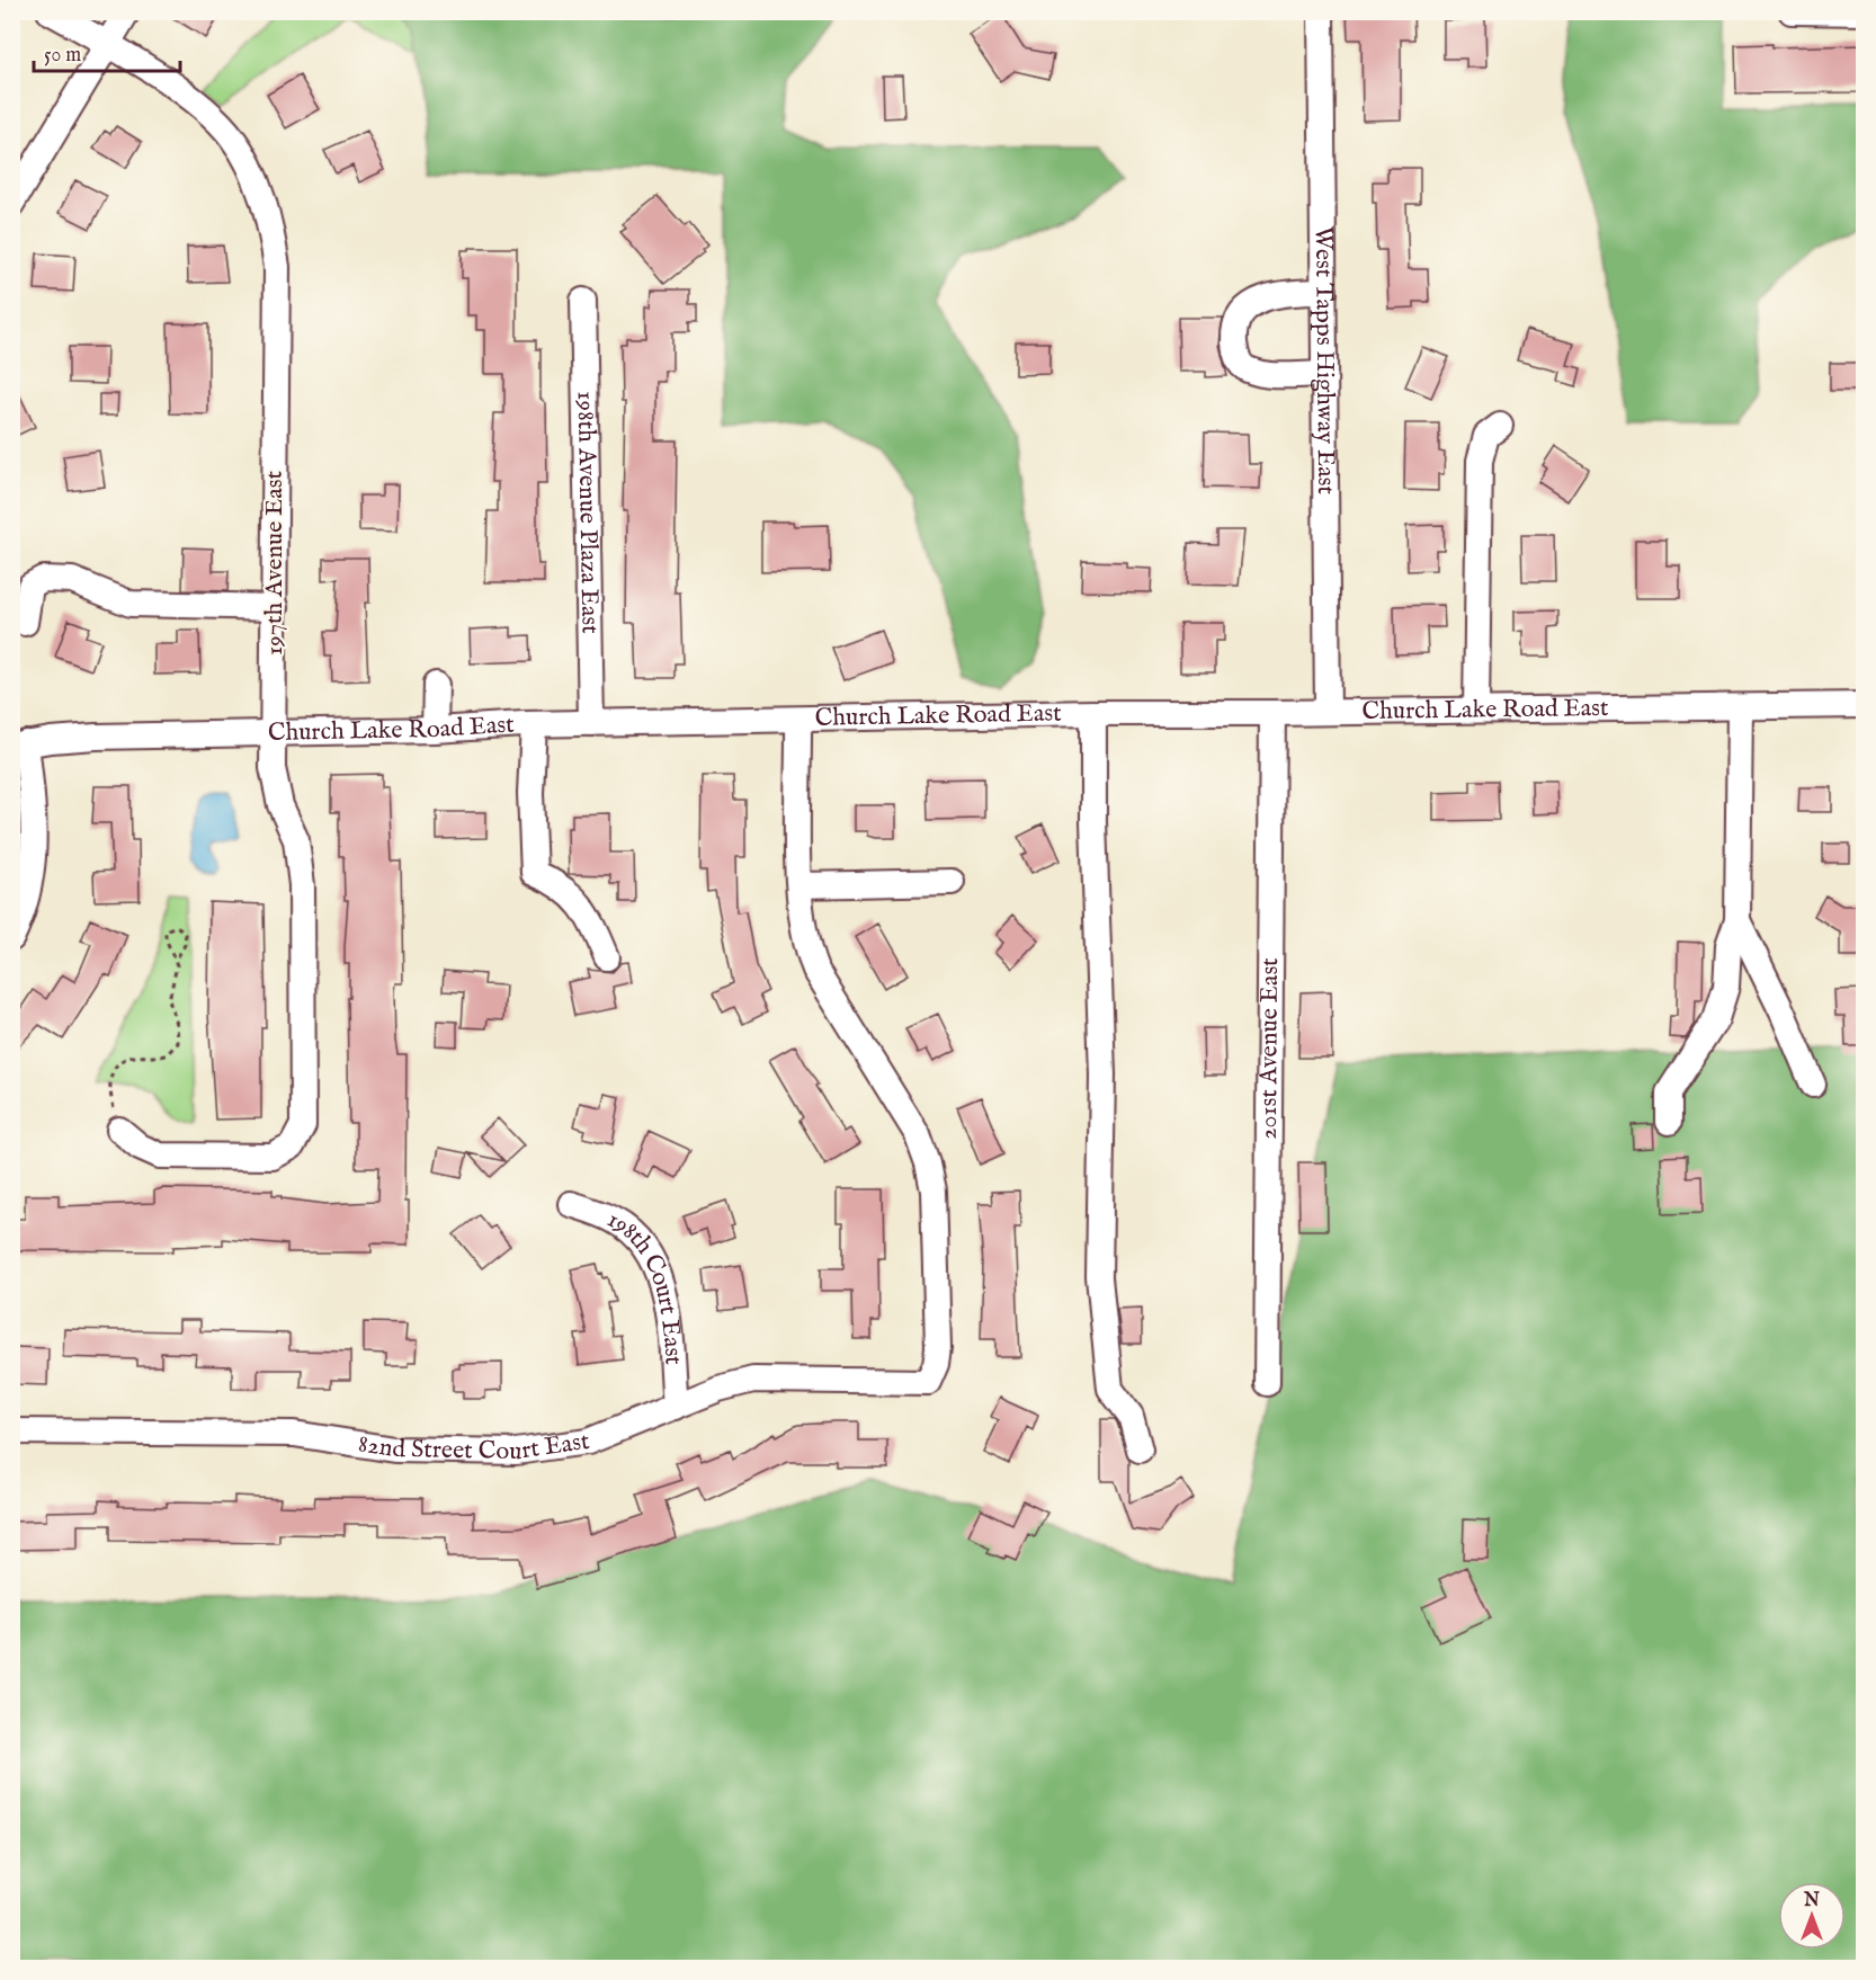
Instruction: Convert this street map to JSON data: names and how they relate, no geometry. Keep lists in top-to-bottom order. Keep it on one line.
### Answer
{"streets":{"street":["West Tapps Highway East","198th Avenue Plaza East","197th Avenue East","Church Lake Road East","201st Avenue East","198th Court East","82nd Street Court East"]},"crossings":[["West Tapps Highway East","Church Lake Road East"],["198th Avenue Plaza East","Church Lake Road East"],["197th Avenue East","Church Lake Road East"],["Church Lake Road East","201st Avenue East"],["198th Court East","82nd Street Court East"]],"scale_bar":"50 m","north":"top"}
